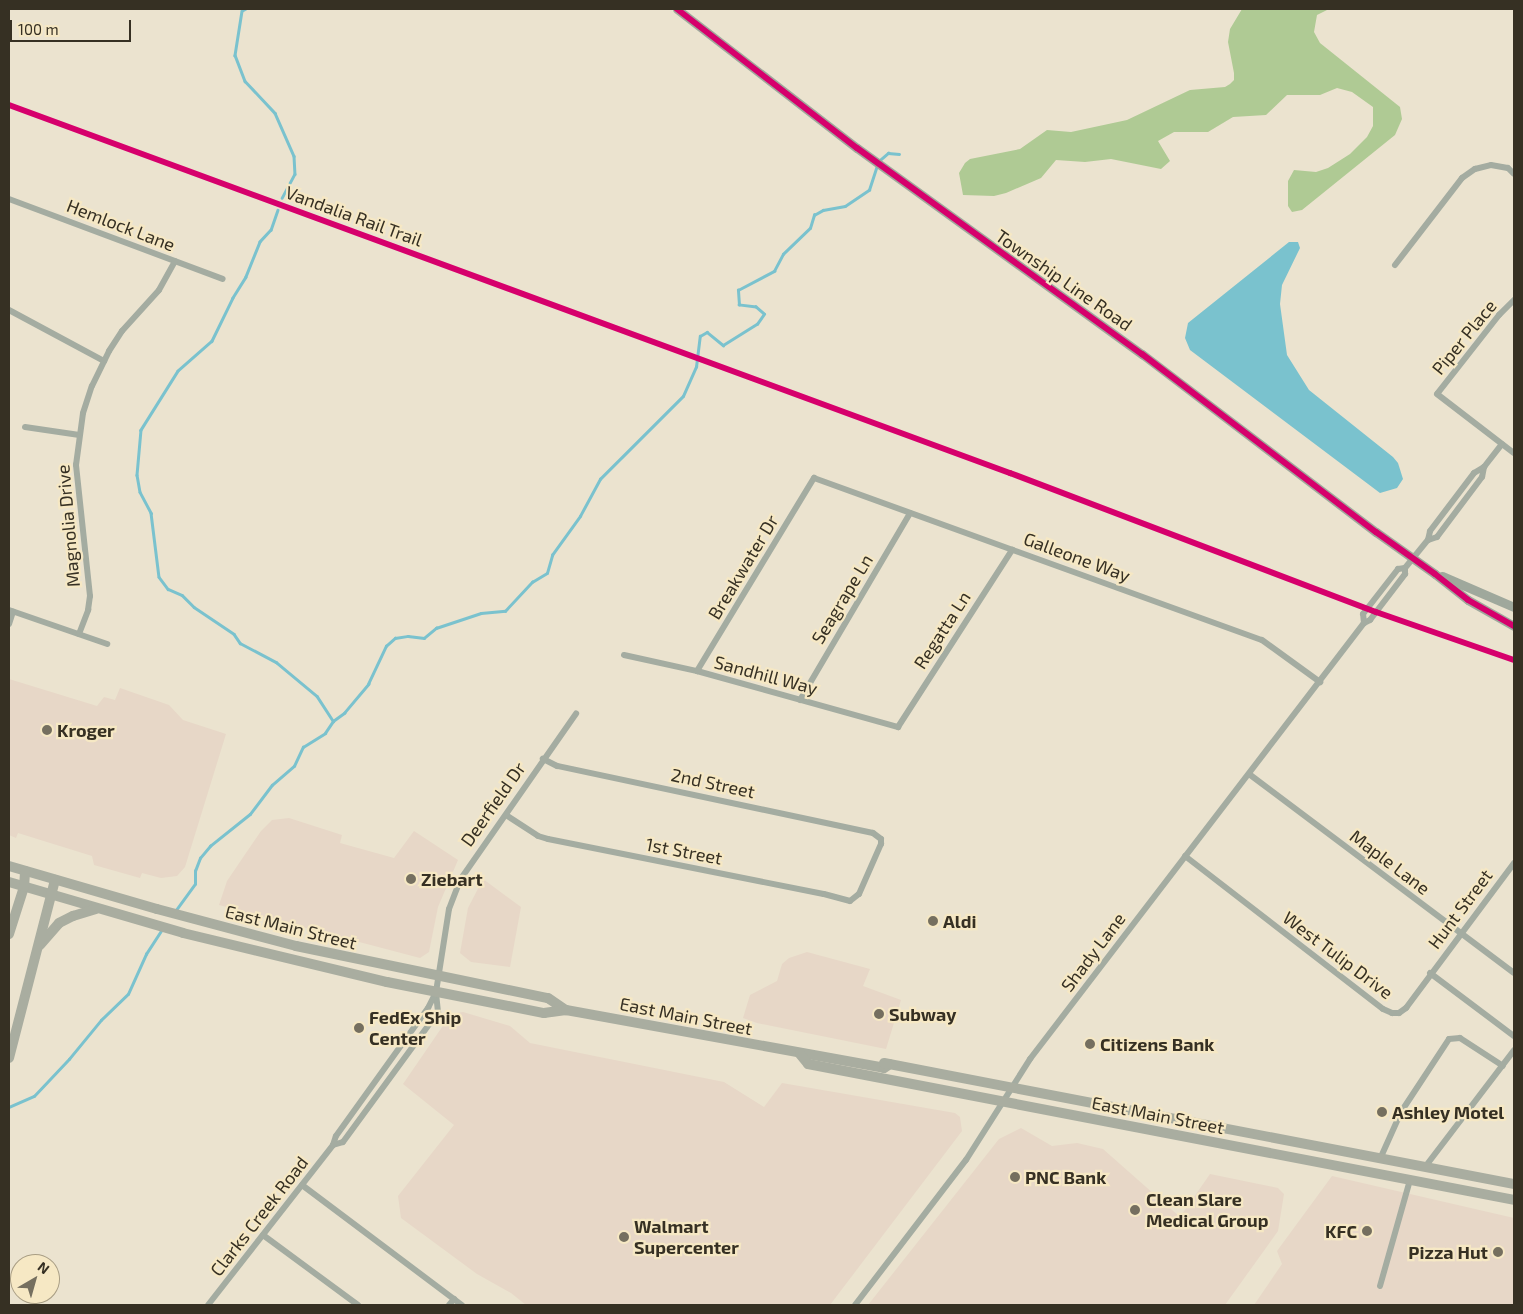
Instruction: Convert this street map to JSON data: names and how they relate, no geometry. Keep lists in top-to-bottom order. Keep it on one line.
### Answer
{"streets":{"main road":["East Main Street"],"street":["Hemlock Lane","Township Line Road","Piper Place","Magnolia Drive","Galleone Way","Breakwater Dr","Seagrape Ln","Regatta Ln","Sandhill Way","2nd Street","Deerfield Dr","1st Street","Maple Lane","Hunt Street","Shady Lane","West Tulip Drive","Clarks Creek Road"],"cycle path":["Vandalia Rail Trail"]},"crossings":[["Hemlock Lane","Magnolia Drive"],["Township Line Road","Shady Lane"],["Galleone Way","Breakwater Dr"],["Galleone Way","Seagrape Ln"],["Galleone Way","Regatta Ln"],["Galleone Way","Shady Lane"],["Breakwater Dr","Sandhill Way"],["Seagrape Ln","Sandhill Way"],["Regatta Ln","Sandhill Way"],["2nd Street","Deerfield Dr"],["2nd Street","1st Street"],["Deerfield Dr","1st Street"],["Deerfield Dr","East Main Street"],["Deerfield Dr","Clarks Creek Road"],["Maple Lane","Hunt Street"],["Maple Lane","Shady Lane"],["Hunt Street","West Tulip Drive"],["East Main Street","Shady Lane"],["East Main Street","Clarks Creek Road"],["Shady Lane","West Tulip Drive"]],"places":["Kroger","Ziebart","Aldi","Subway","FedEx Ship Center","Citizens Bank","Ashley Motel","PNC Bank","Clean Slare Medical Group","KFC","Walmart Supercenter","Pizza Hut"],"scale_bar":"100 m","north":"top right"}
